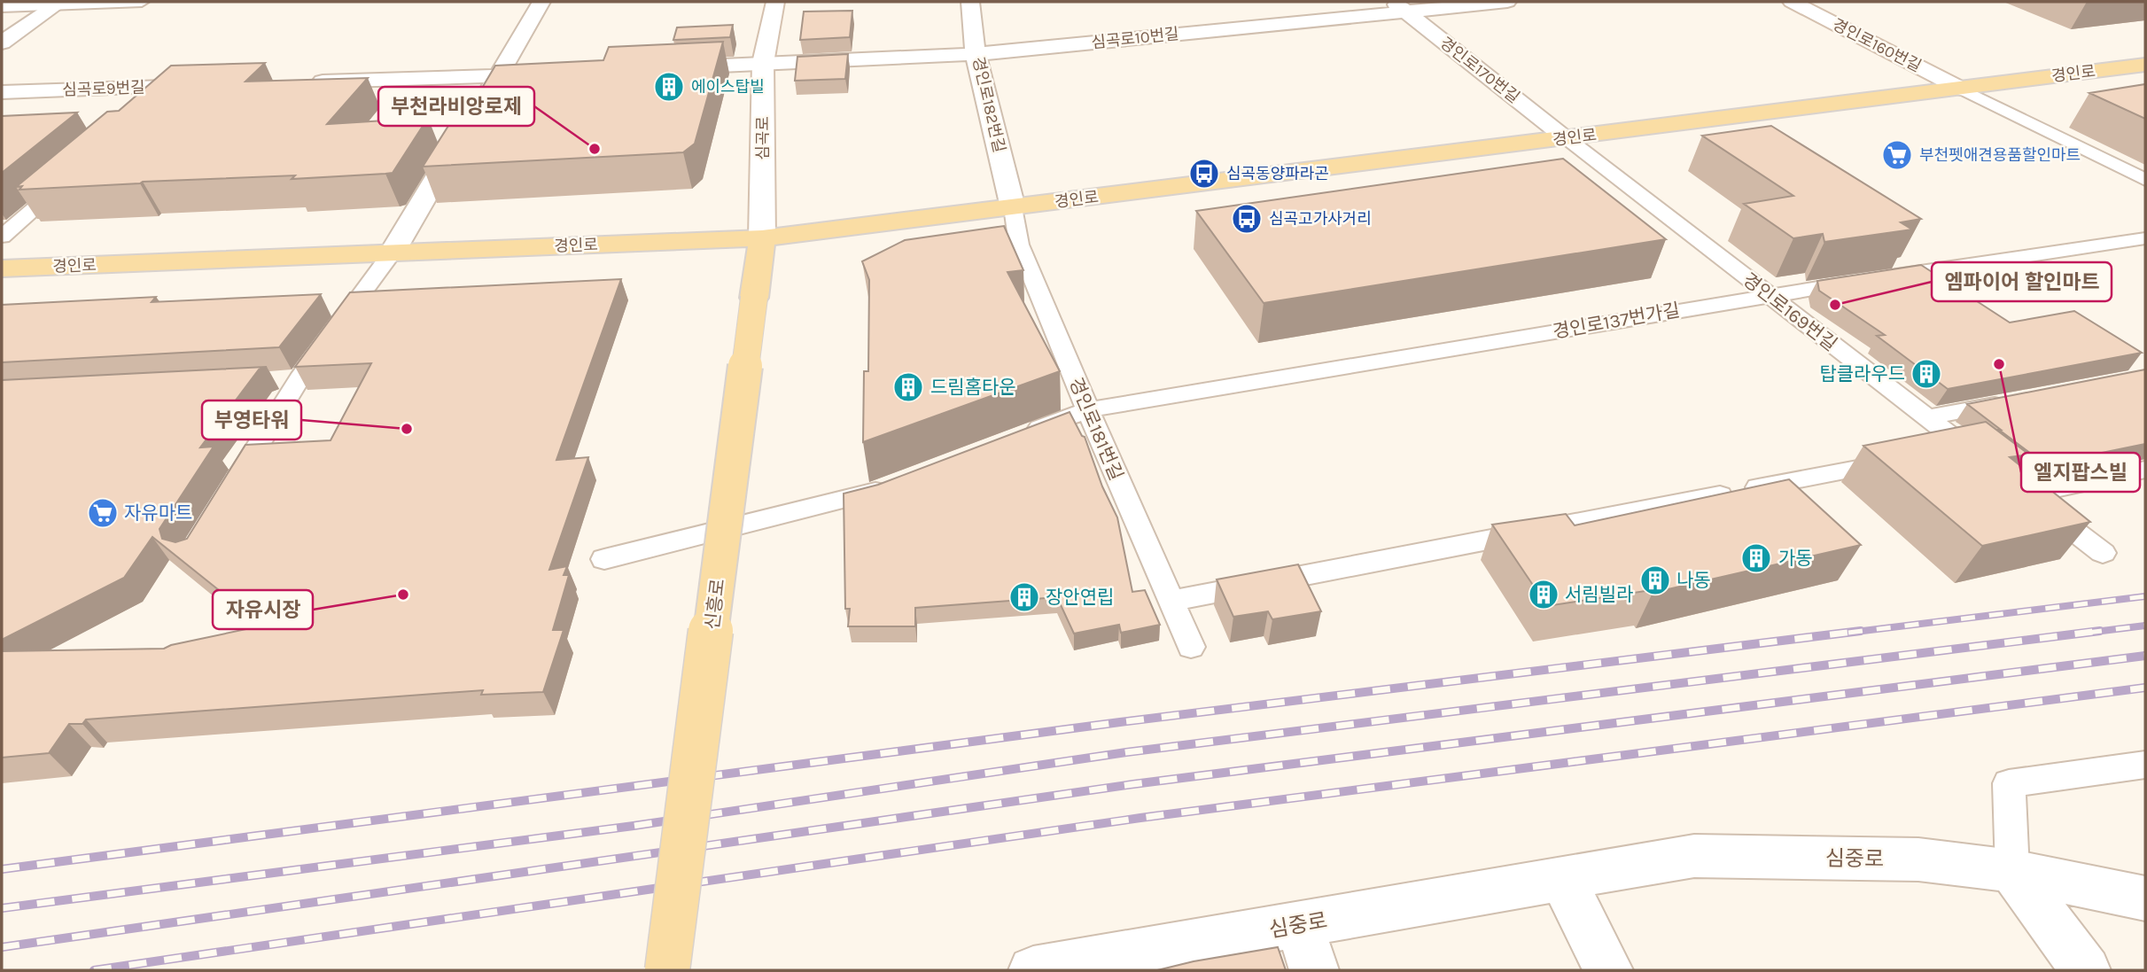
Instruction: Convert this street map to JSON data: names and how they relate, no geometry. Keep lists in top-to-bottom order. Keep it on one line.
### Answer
{"streets":{"main road":["경인로","신흥로"],"street":["심곡로10번길","경인로160번길","경인로170번길","심곡로9번길","경인로182번길","심곡로","심중로"],"lane":["경인로169번길","경인로137번가길","경인로181번길"]},"crossings":[["심곡로10번길","경인로170번길"],["심곡로10번길","경인로182번길"],["심곡로10번길","심곡로"],["경인로160번길","경인로"],["경인로170번길","경인로"],["경인로170번길","경인로169번길"],["경인로","경인로182번길"],["경인로","심곡로"],["경인로","경인로169번길"],["경인로","경인로181번길"],["경인로","신흥로"],["경인로182번길","경인로181번길"],["심곡로","신흥로"],["경인로169번길","경인로137번가길"],["경인로169번길","경인로181번길"],["경인로137번가길","경인로181번길"]],"places":{"building":["에이스탑빌","탑클라우드","드림홈타운","가동","나동","서림빌라","장안연립"],"other":["부천라비앙로제","엠파이어 할인마트","엘지팝스빌","부영타워","자유시장"],"supermarket":["부천펫애견용품할인마트","자유마트"],"bus stop":["심곡동양파라곤","심곡고가사거리"]}}
